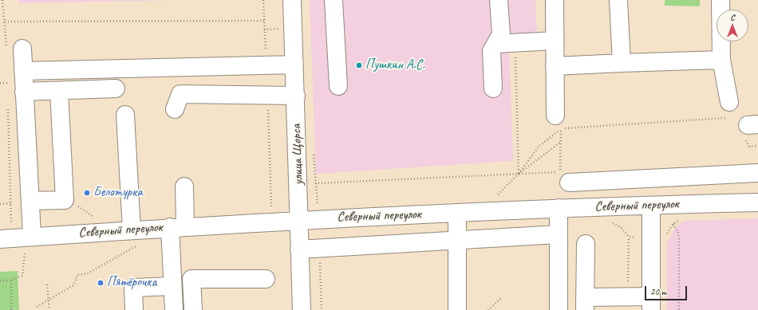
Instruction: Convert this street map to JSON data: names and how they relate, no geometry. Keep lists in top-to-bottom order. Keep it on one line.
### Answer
{"streets":{"street":["улица Щорса","Северный переулок"]},"crossings":[["улица Щорса","Северный переулок"]],"places":["Пушкин А.С.","Белотурка","Пятёрочка"],"scale_bar":"20 m","north":"top"}
